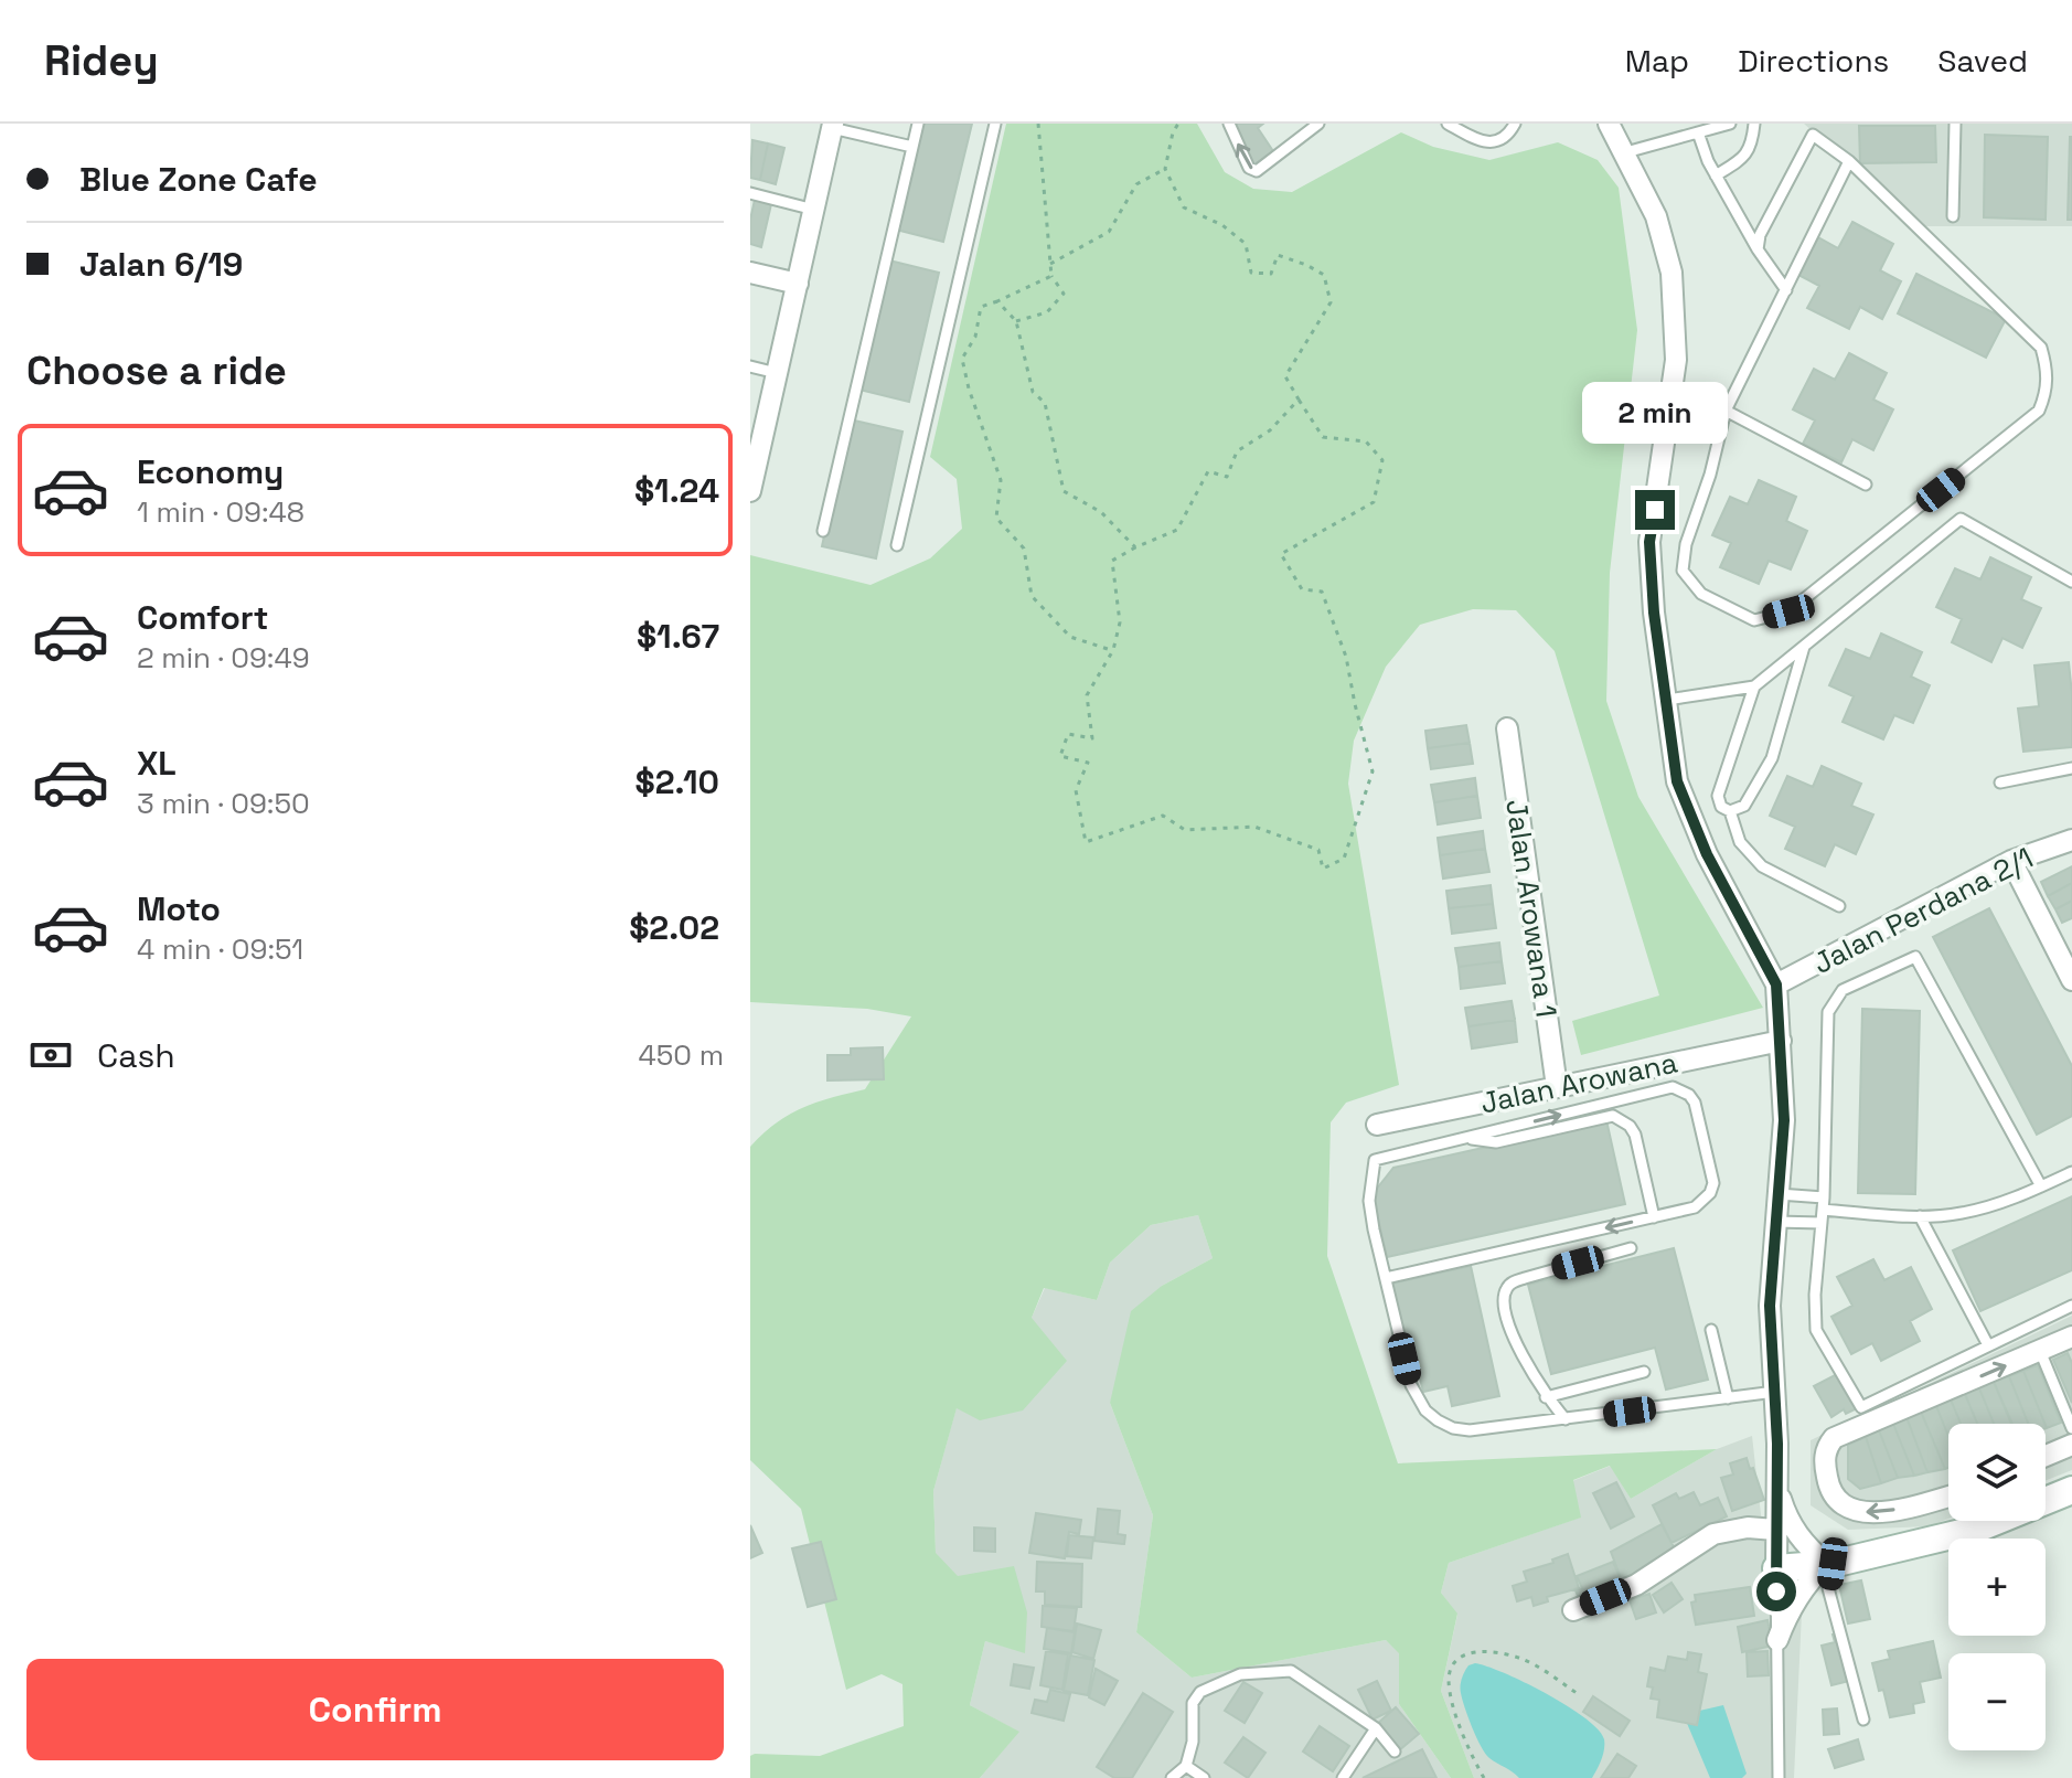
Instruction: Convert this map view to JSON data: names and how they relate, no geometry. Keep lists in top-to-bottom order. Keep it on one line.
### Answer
{"streets":{"street":["Jalan Arowana 1","Jalan Perdana 2/1","Jalan Arowana"]},"crossings":[["Jalan Arowana 1","Jalan Arowana"]],"page":{"header":"Ridey","nav":["Map","Directions","Saved"],"banner":["Blue Zone Cafe","Jalan 6/19"],"heading":"Choose a ride","bubble":"2 min","list":[{"name":"Economy","note":"1 min · 09:48","value":"$1.24"},{"name":"Comfort","note":"2 min · 09:49","value":"$1.67"},{"name":"XL","note":"3 min · 09:50","value":"$2.10"},{"name":"Moto","note":"4 min · 09:51","value":"$2.02"}],"pay":["Cash","450 m"],"map_buttons":["+","−"],"buttons":"Confirm"}}
